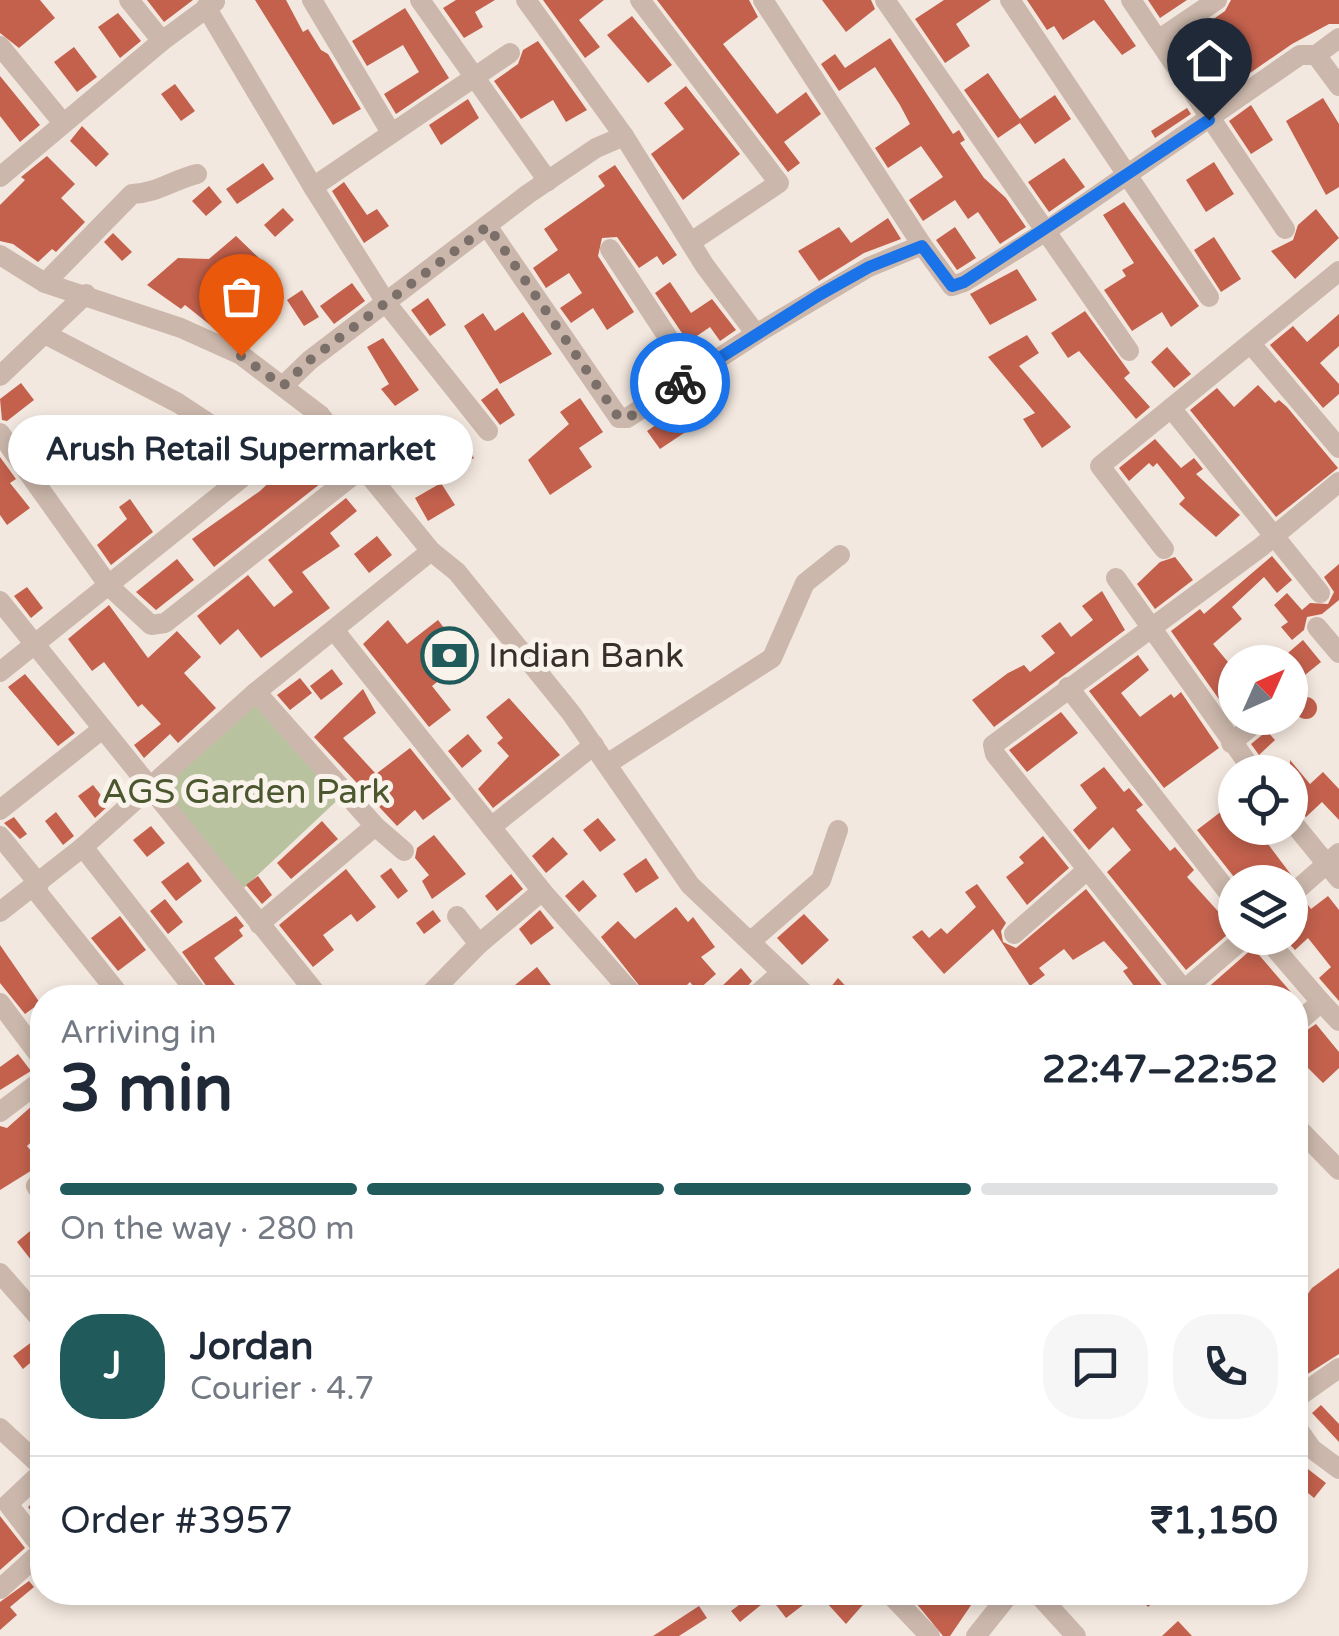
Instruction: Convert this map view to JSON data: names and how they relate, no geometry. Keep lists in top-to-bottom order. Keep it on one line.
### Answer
{"parks":["AGS Garden Park"],"places":{"other":["Arush Retail Supermarket"],"bank":["Indian Bank"]},"north":"top right","page":{"bubble":"Arush Retail Supermarket","heading":["3 min","Arriving in","22:47–22:52"],"panel":["Jordan","Courier · 4.7","Order #3957","₹1,150"],"bar":"On the way · 280 m","round":"J"}}
